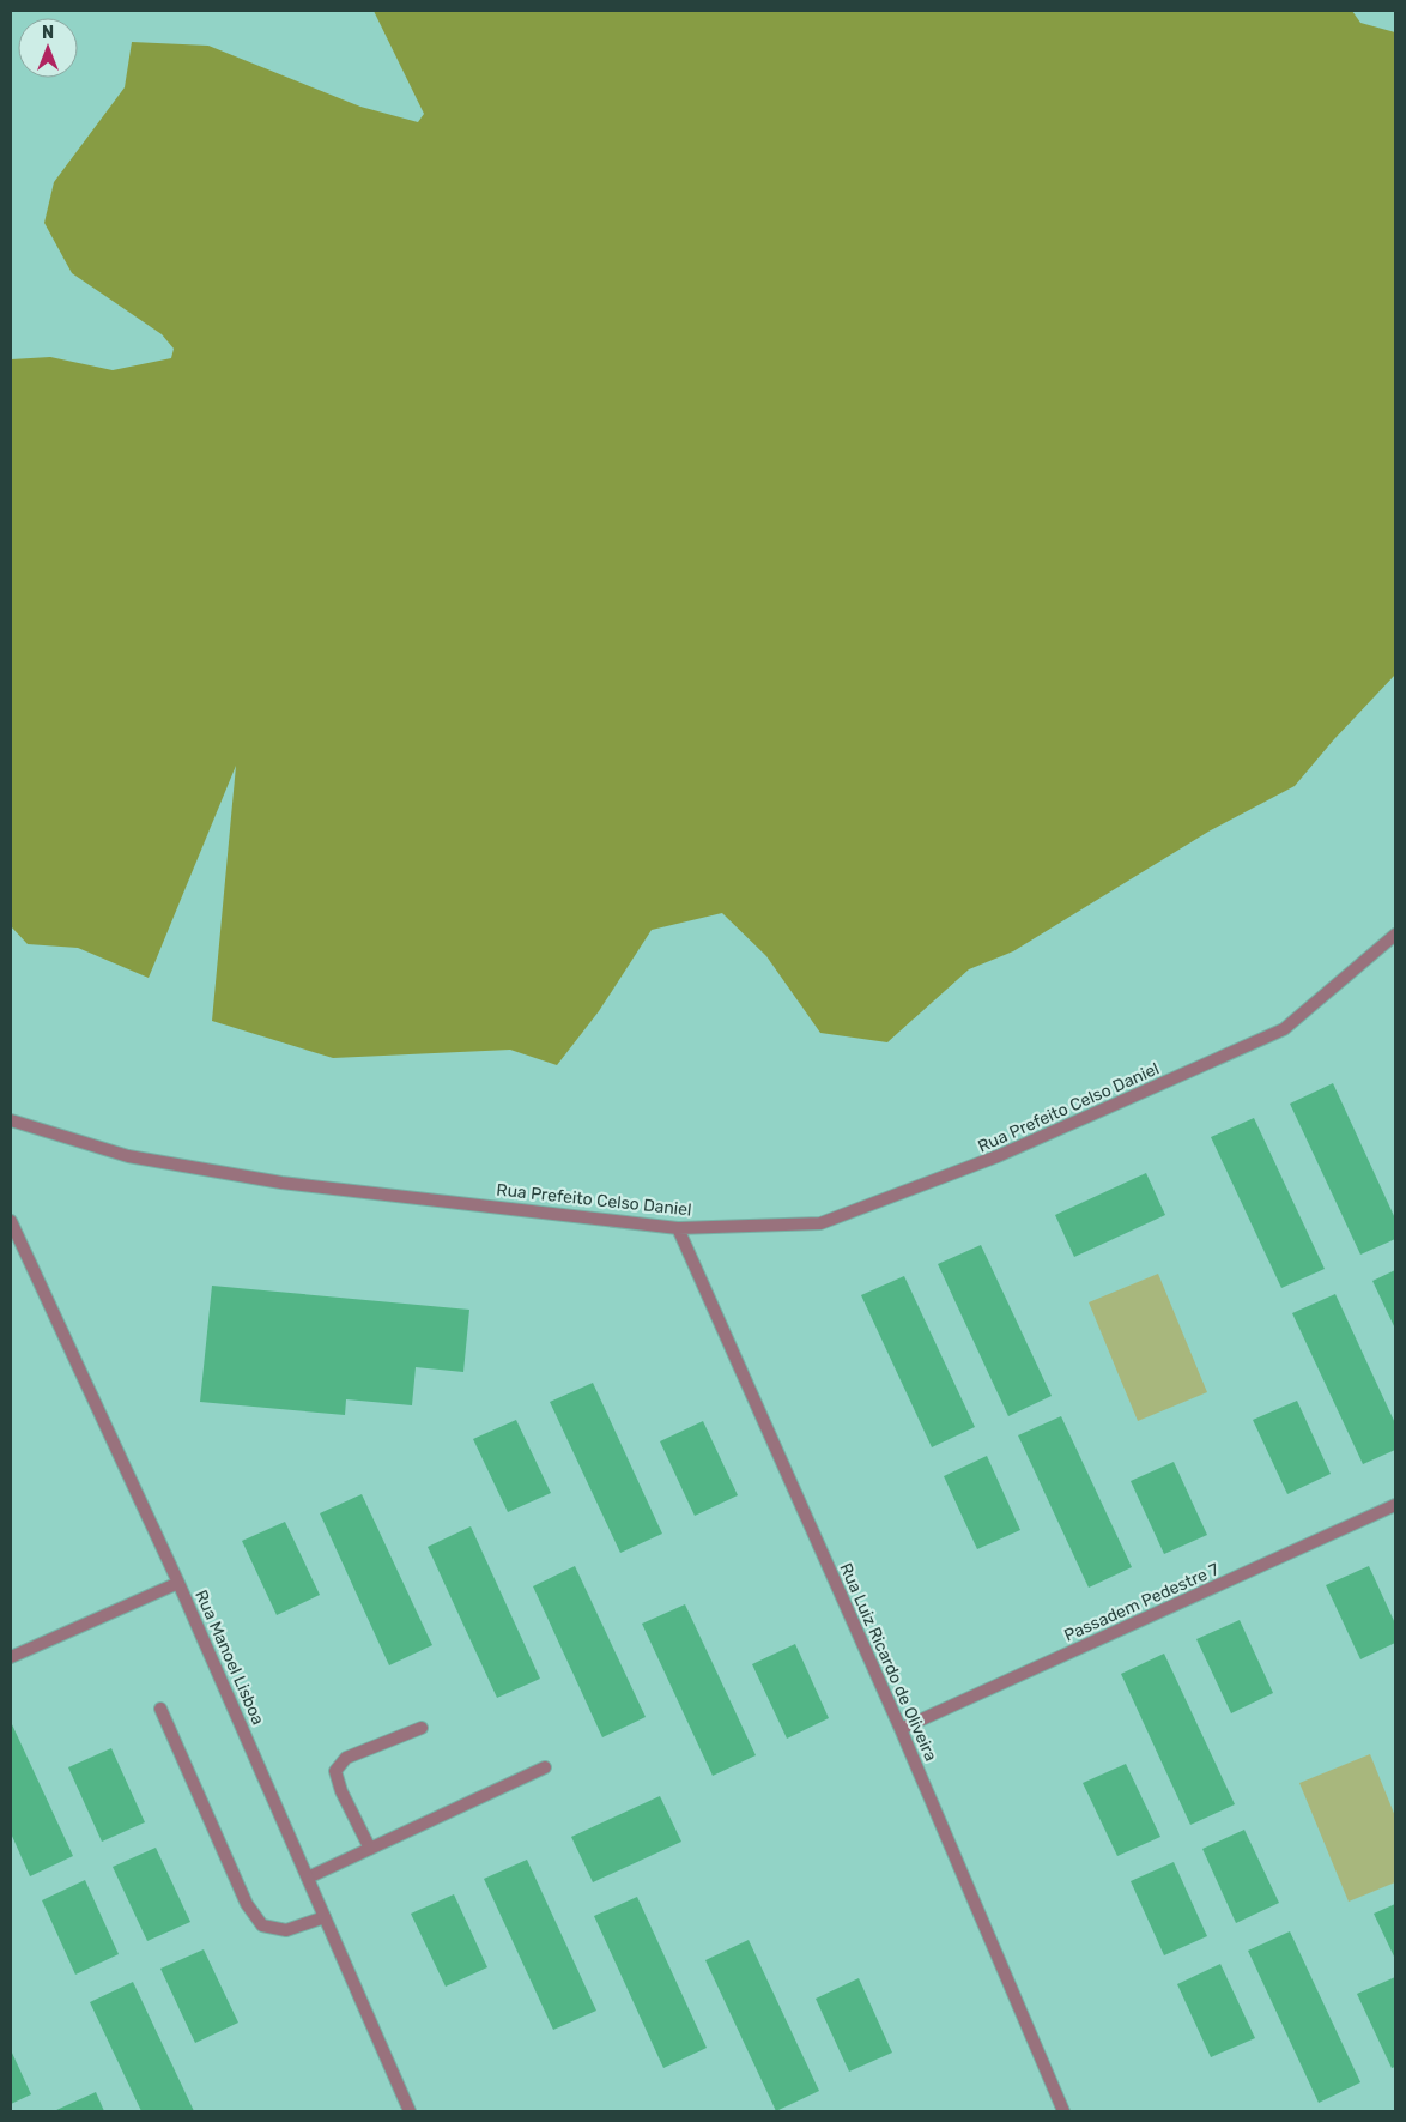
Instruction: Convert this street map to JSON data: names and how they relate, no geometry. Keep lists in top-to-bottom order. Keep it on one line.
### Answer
{"streets":{"street":["Rua Prefeito Celso Daniel","Passadem Pedestre 7","Rua Manoel Lisboa","Rua Luiz Ricardo de Oliveira"]},"crossings":[["Rua Prefeito Celso Daniel","Rua Luiz Ricardo de Oliveira"],["Passadem Pedestre 7","Rua Luiz Ricardo de Oliveira"]],"north":"top"}
